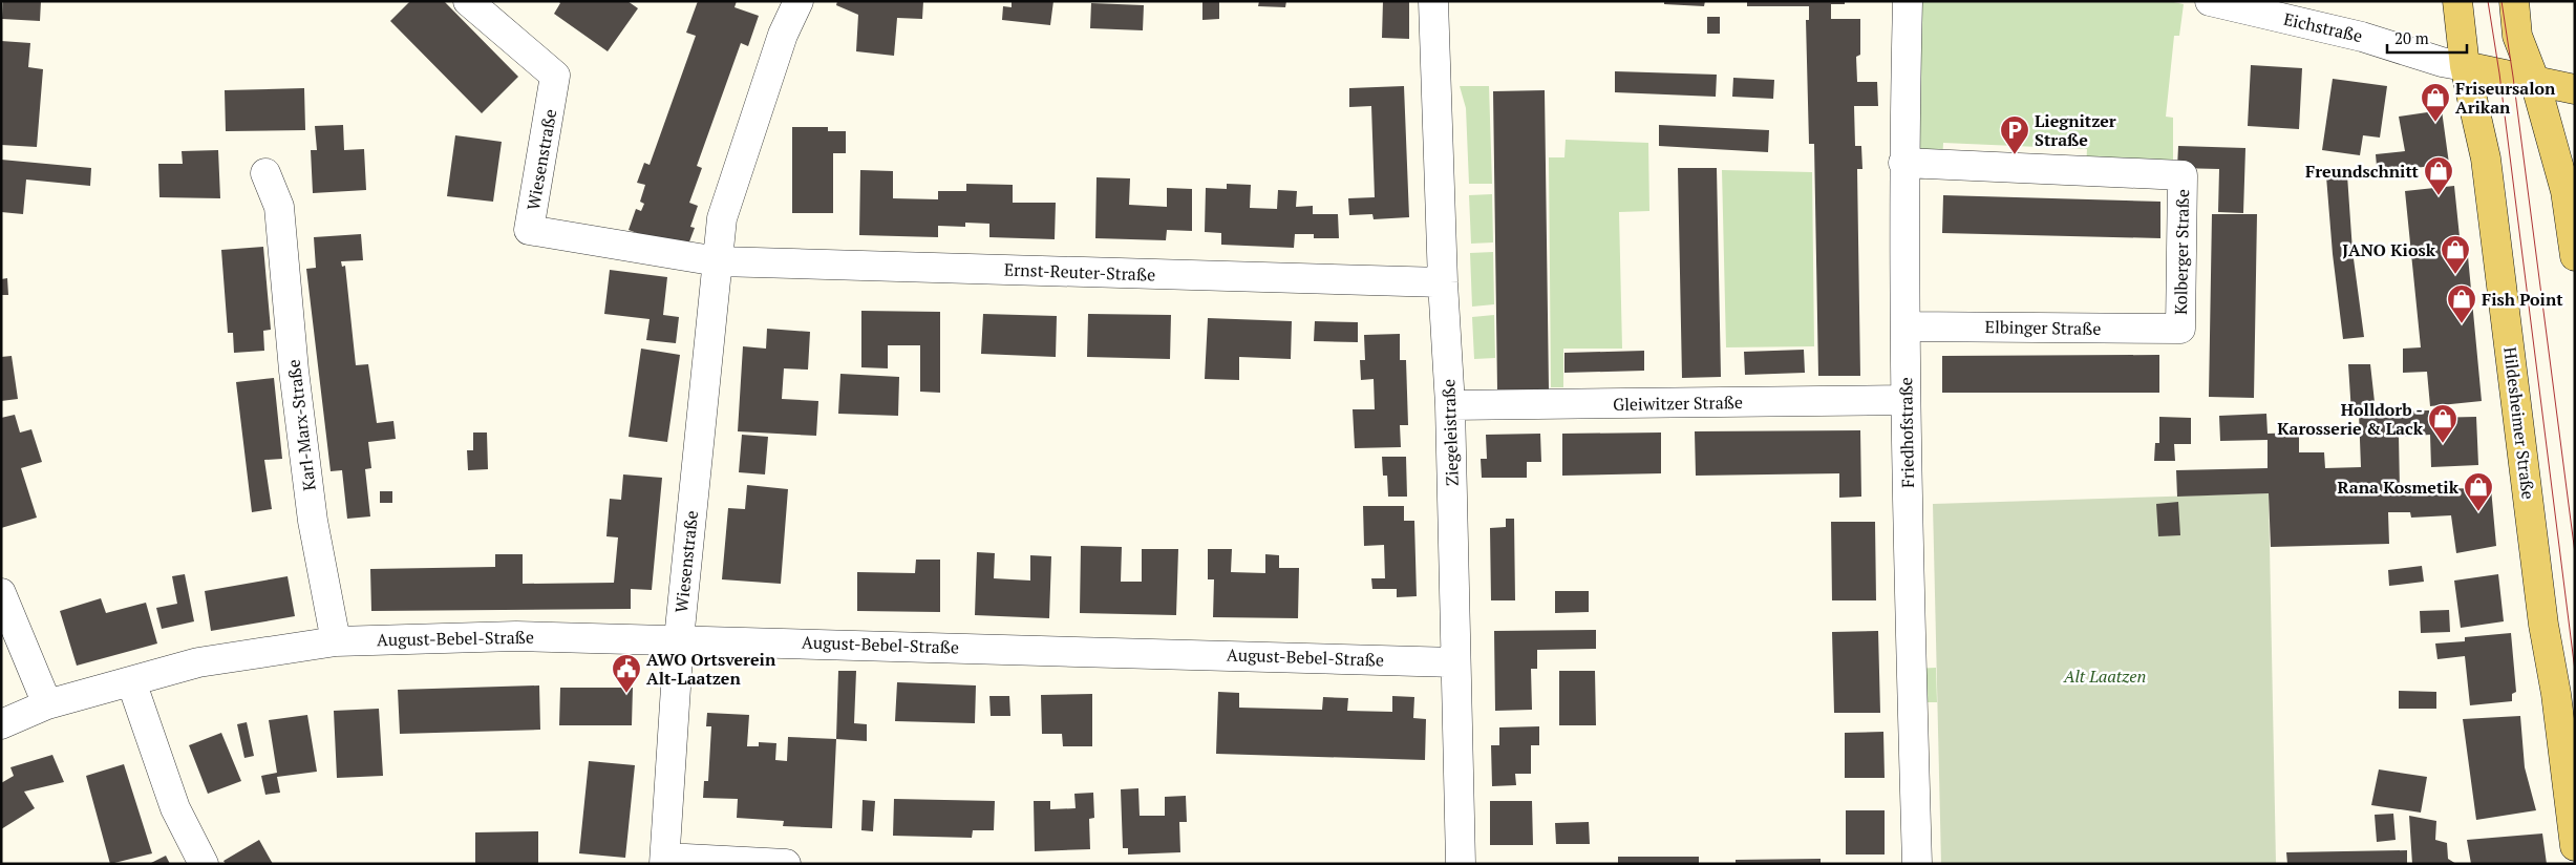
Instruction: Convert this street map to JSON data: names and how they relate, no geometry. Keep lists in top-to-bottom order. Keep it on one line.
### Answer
{"streets":{"main road":["Hildesheimer Straße"],"street":["Eichstraße","Wiesenstraße","Kolberger Straße","Ernst-Reuter-Straße","Elbinger Straße","Gleiwitzer Straße","Karl-Marx-Straße","Ziegeleistraße","Friedhofstraße","August-Bebel-Straße"]},"crossings":[["Eichstraße","Hildesheimer Straße"],["Wiesenstraße","Ernst-Reuter-Straße"],["Wiesenstraße","August-Bebel-Straße"],["Kolberger Straße","Elbinger Straße"],["Kolberger Straße","Friedhofstraße"],["Ernst-Reuter-Straße","Ziegeleistraße"],["Elbinger Straße","Friedhofstraße"],["Gleiwitzer Straße","Ziegeleistraße"],["Gleiwitzer Straße","Friedhofstraße"],["Karl-Marx-Straße","August-Bebel-Straße"],["Ziegeleistraße","August-Bebel-Straße"]],"parks":["Alt Laatzen"],"places":{"shop":["Friseursalon Arikan","Freundschnitt","JANO Kiosk","Fish Point","Holldorb - Karosserie & Lack","Rana Kosmetik"],"parking":["Liegnitzer Straße"],"public building":["AWO Ortsverein Alt-Laatzen"]},"scale_bar":"20 m"}
